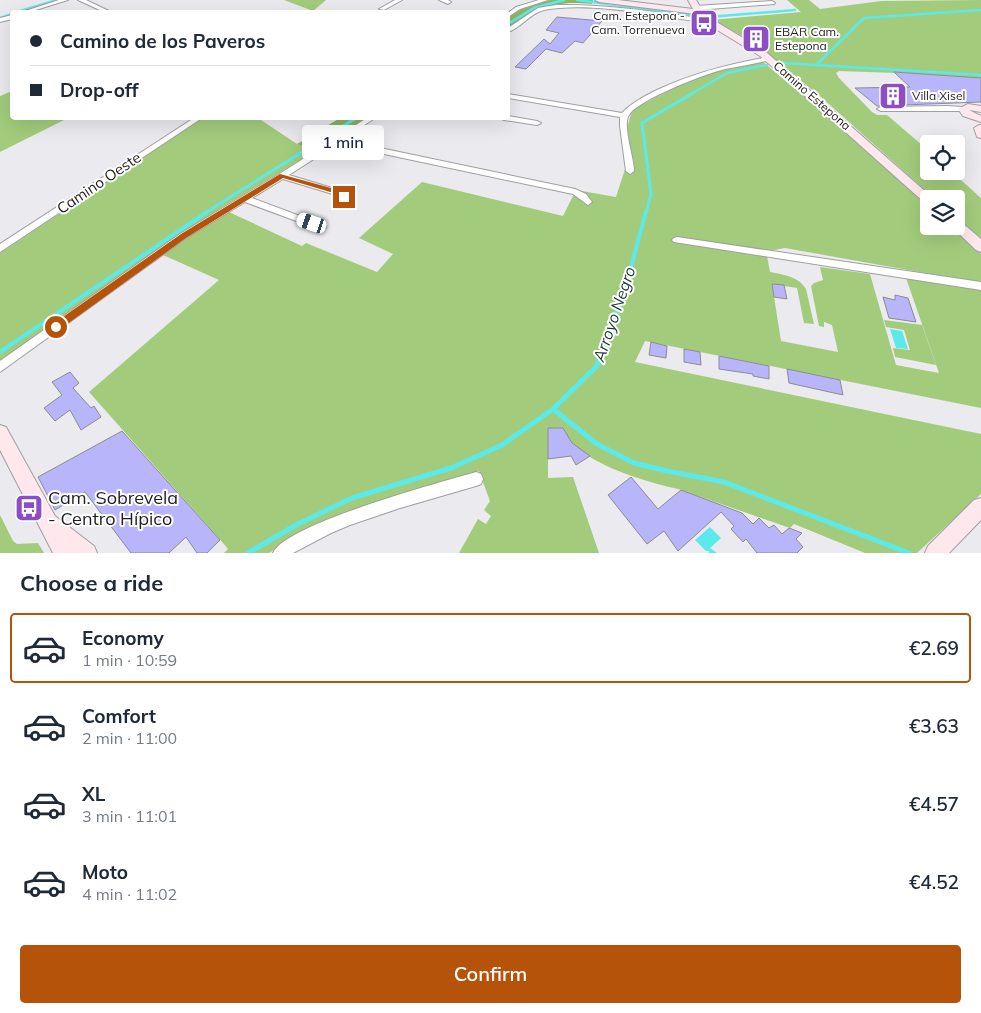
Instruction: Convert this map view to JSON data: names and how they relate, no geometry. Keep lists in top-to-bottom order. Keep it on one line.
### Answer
{"streets":{"main road":["Camino Estepona"],"street":["Camino Oeste"]},"water":["Arroyo Negro"],"places":{"bus stop":["Cam. Estepona - Cam. Torrenueva","Cam. Sobrevela - Centro Hípico"],"building":["EBAR Cam. Estepona","Villa Xisel"]},"page":{"banner":["Camino de los Paveros","Drop-off"],"bubble":"1 min","heading":"Choose a ride","list":[{"name":"Economy","note":"1 min · 10:59","value":"€2.69"},{"name":"Comfort","note":"2 min · 11:00","value":"€3.63"},{"name":"XL","note":"3 min · 11:01","value":"€4.57"},{"name":"Moto","note":"4 min · 11:02","value":"€4.52"}],"buttons":"Confirm"}}
